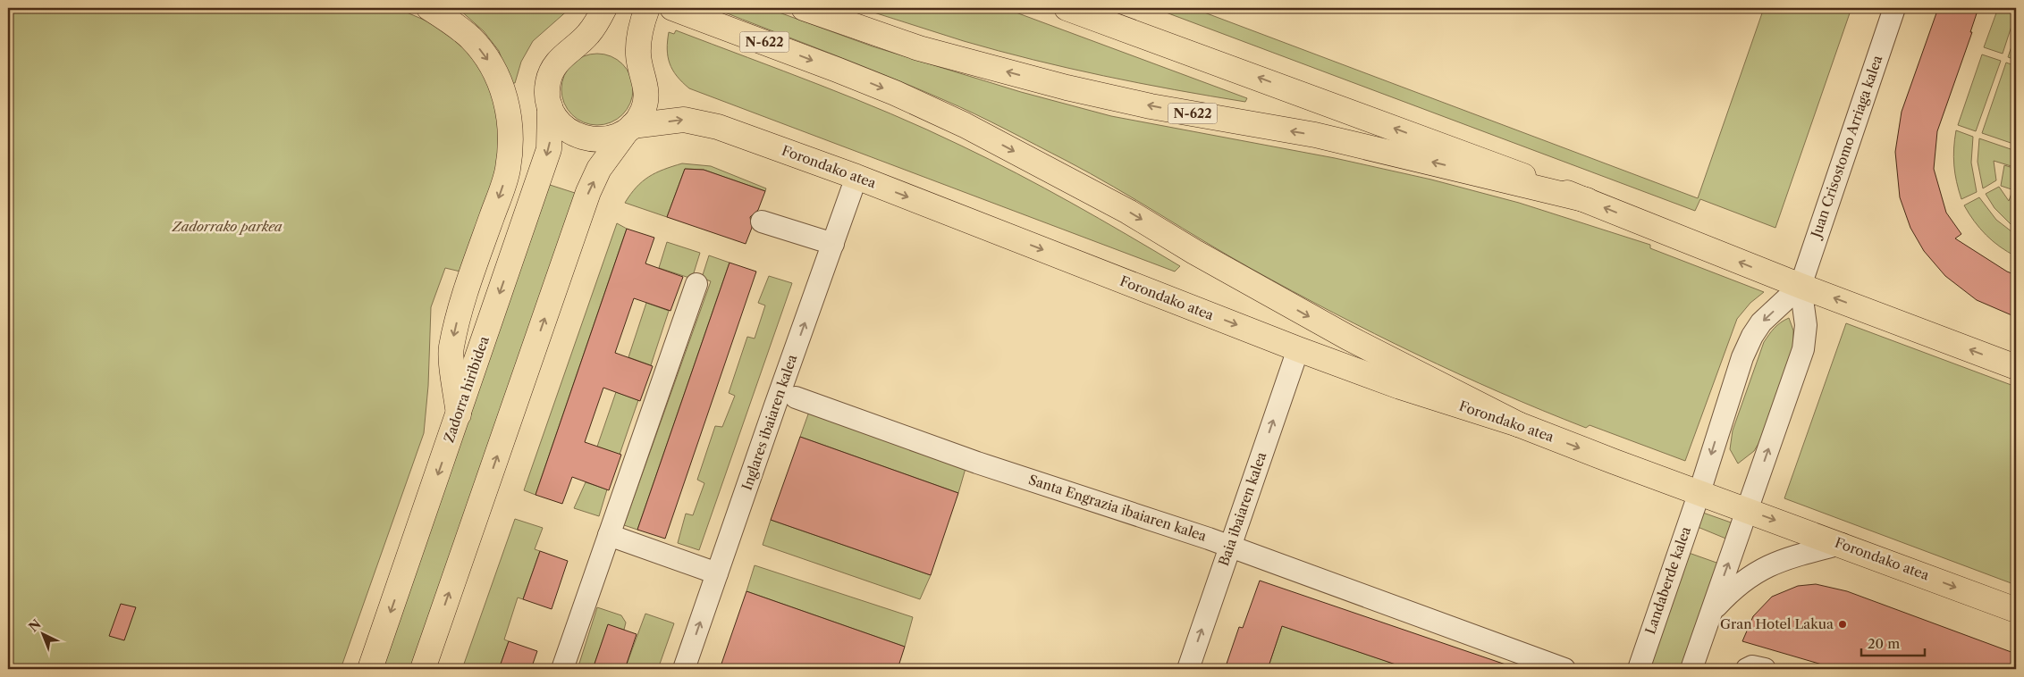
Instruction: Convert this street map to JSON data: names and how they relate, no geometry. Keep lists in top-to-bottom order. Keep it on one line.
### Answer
{"streets":{"main road":["N-622","Forondako atea","Zadorra hiribidea"],"street":["Juan Crisostomo Arriaga kalea","Inglares ibaiaren kalea","Santa Engrazia ibaiaren kalea","Baia ibaiaren kalea","Landaberde kalea"]},"crossings":[["N-622","Forondako atea"],["Forondako atea","Zadorra hiribidea"],["Forondako atea","Inglares ibaiaren kalea"],["Forondako atea","Baia ibaiaren kalea"],["Forondako atea","Landaberde kalea"],["Santa Engrazia ibaiaren kalea","Baia ibaiaren kalea"]],"one_way":["Baia ibaiaren kalea"],"parks":["Zadorrako parkea"],"places":["Gran Hotel Lakua"],"scale_bar":"20 m","north":"top left"}
